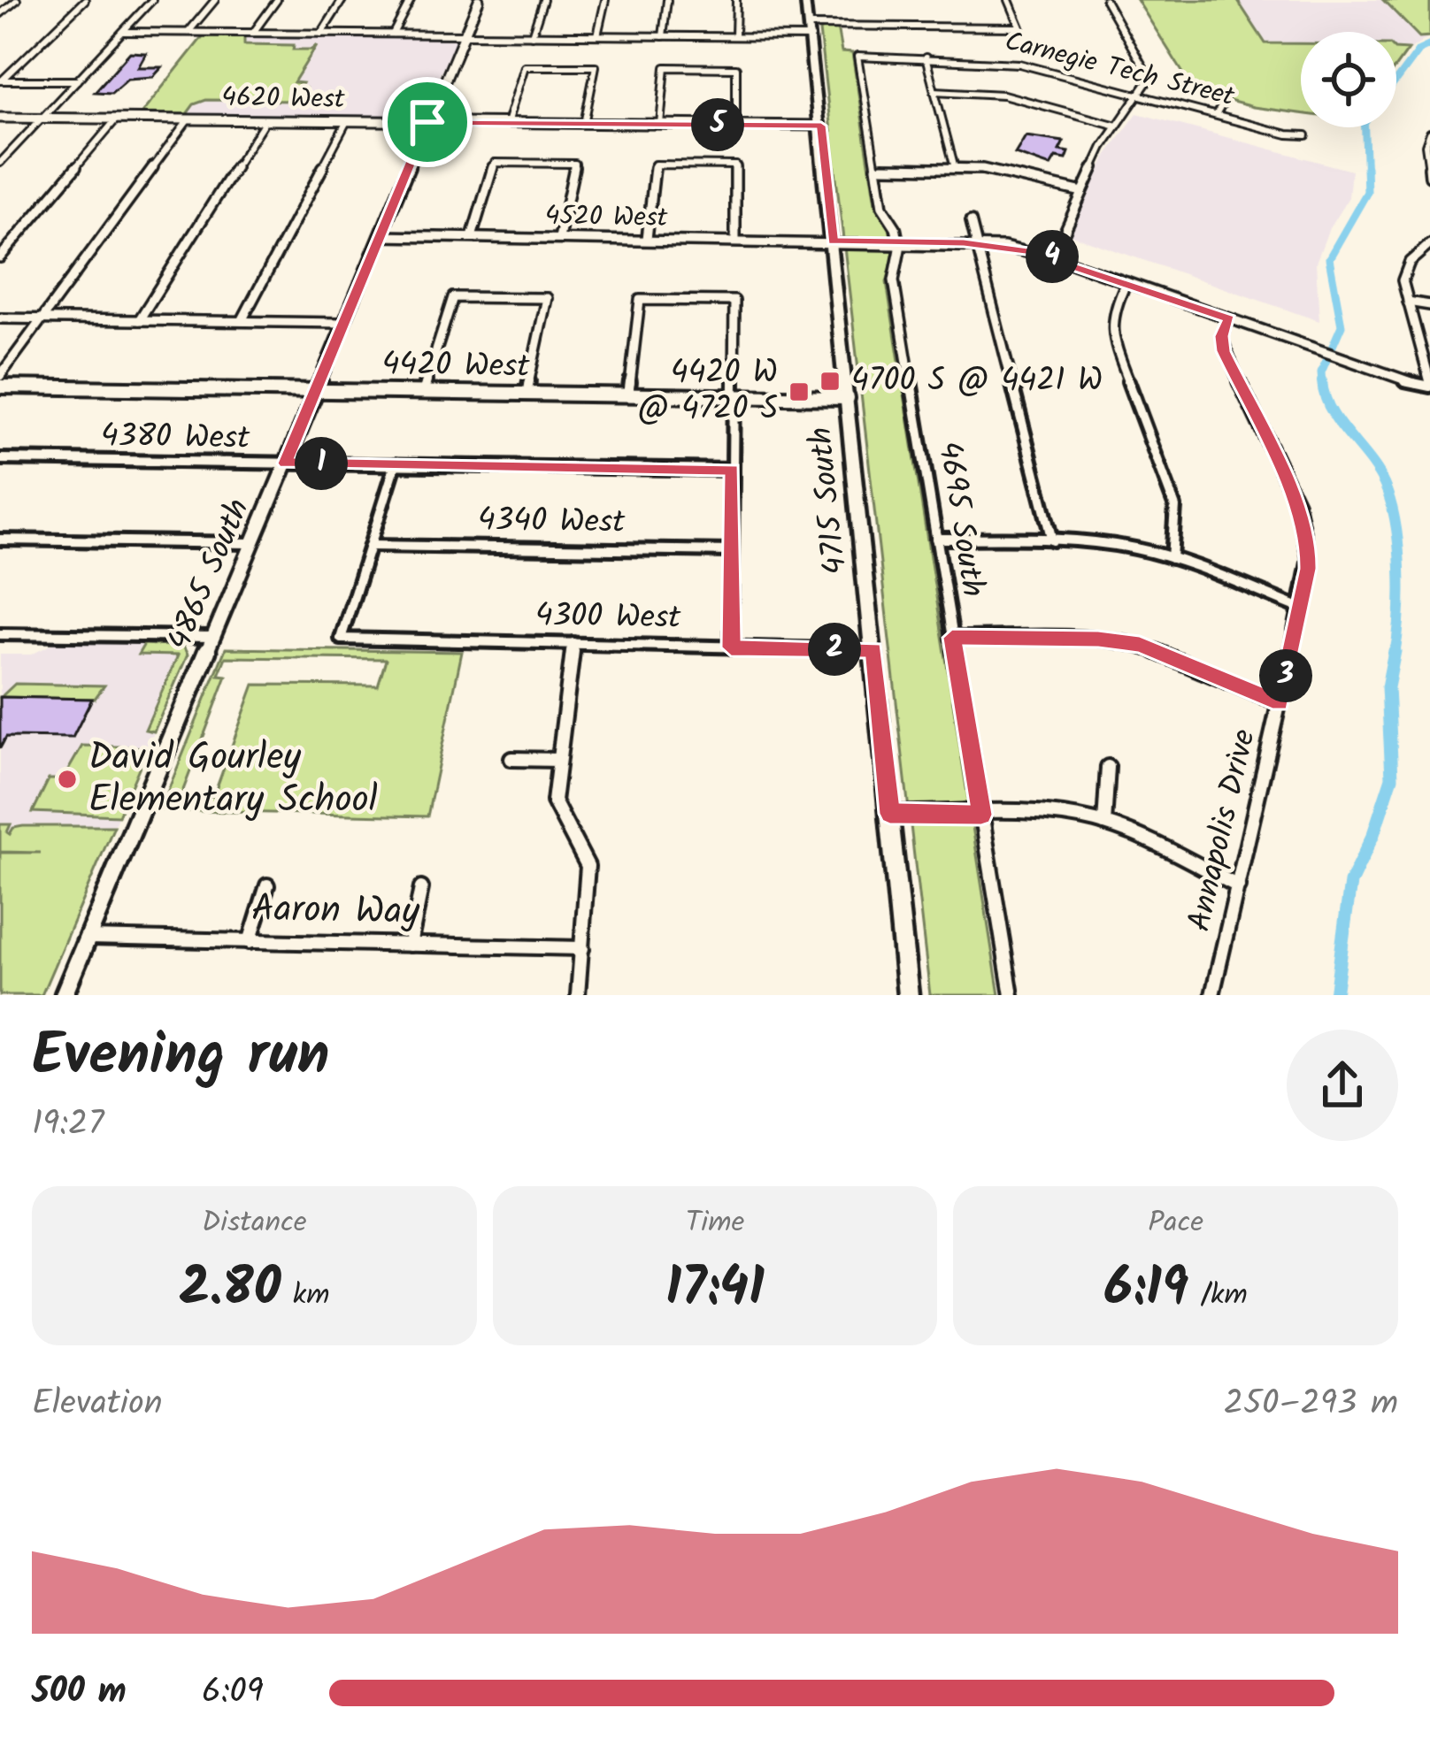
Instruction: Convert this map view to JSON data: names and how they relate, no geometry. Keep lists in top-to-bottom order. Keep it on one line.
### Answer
{"streets":{"main road":["4715 South"],"street":["Carnegie Tech Street","4620 West","4520 West","4420 West","4380 West","4695 South","4340 West","4865 South","4300 West","Annapolis Drive","Aaron Way"]},"crossings":[["Carnegie Tech Street","4695 South"],["4620 West","4715 South"],["4620 West","4865 South"],["4520 West","4715 South"],["4520 West","4695 South"],["4520 West","4865 South"],["4520 West","Annapolis Drive"],["4420 West","4715 South"],["4420 West","4865 South"],["4380 West","4865 South"],["4715 South","4300 West"],["4340 West","4300 West"],["4865 South","Aaron Way"]],"places":{"transit":["4700 S @ 4421 W","4420 W @ 4720 S"],"other":["David Gourley Elementary School"]},"page":{"pins":["5","4","1","2","3"],"heading":["Evening run","19:27"],"stats":[["Distance","2.80 km"],["Time","17:41"],["Pace","6:19 /km"]],"chart":["Elevation","250–293 m"],"list":[{"name":"500 m","note":"6:09"}]}}
